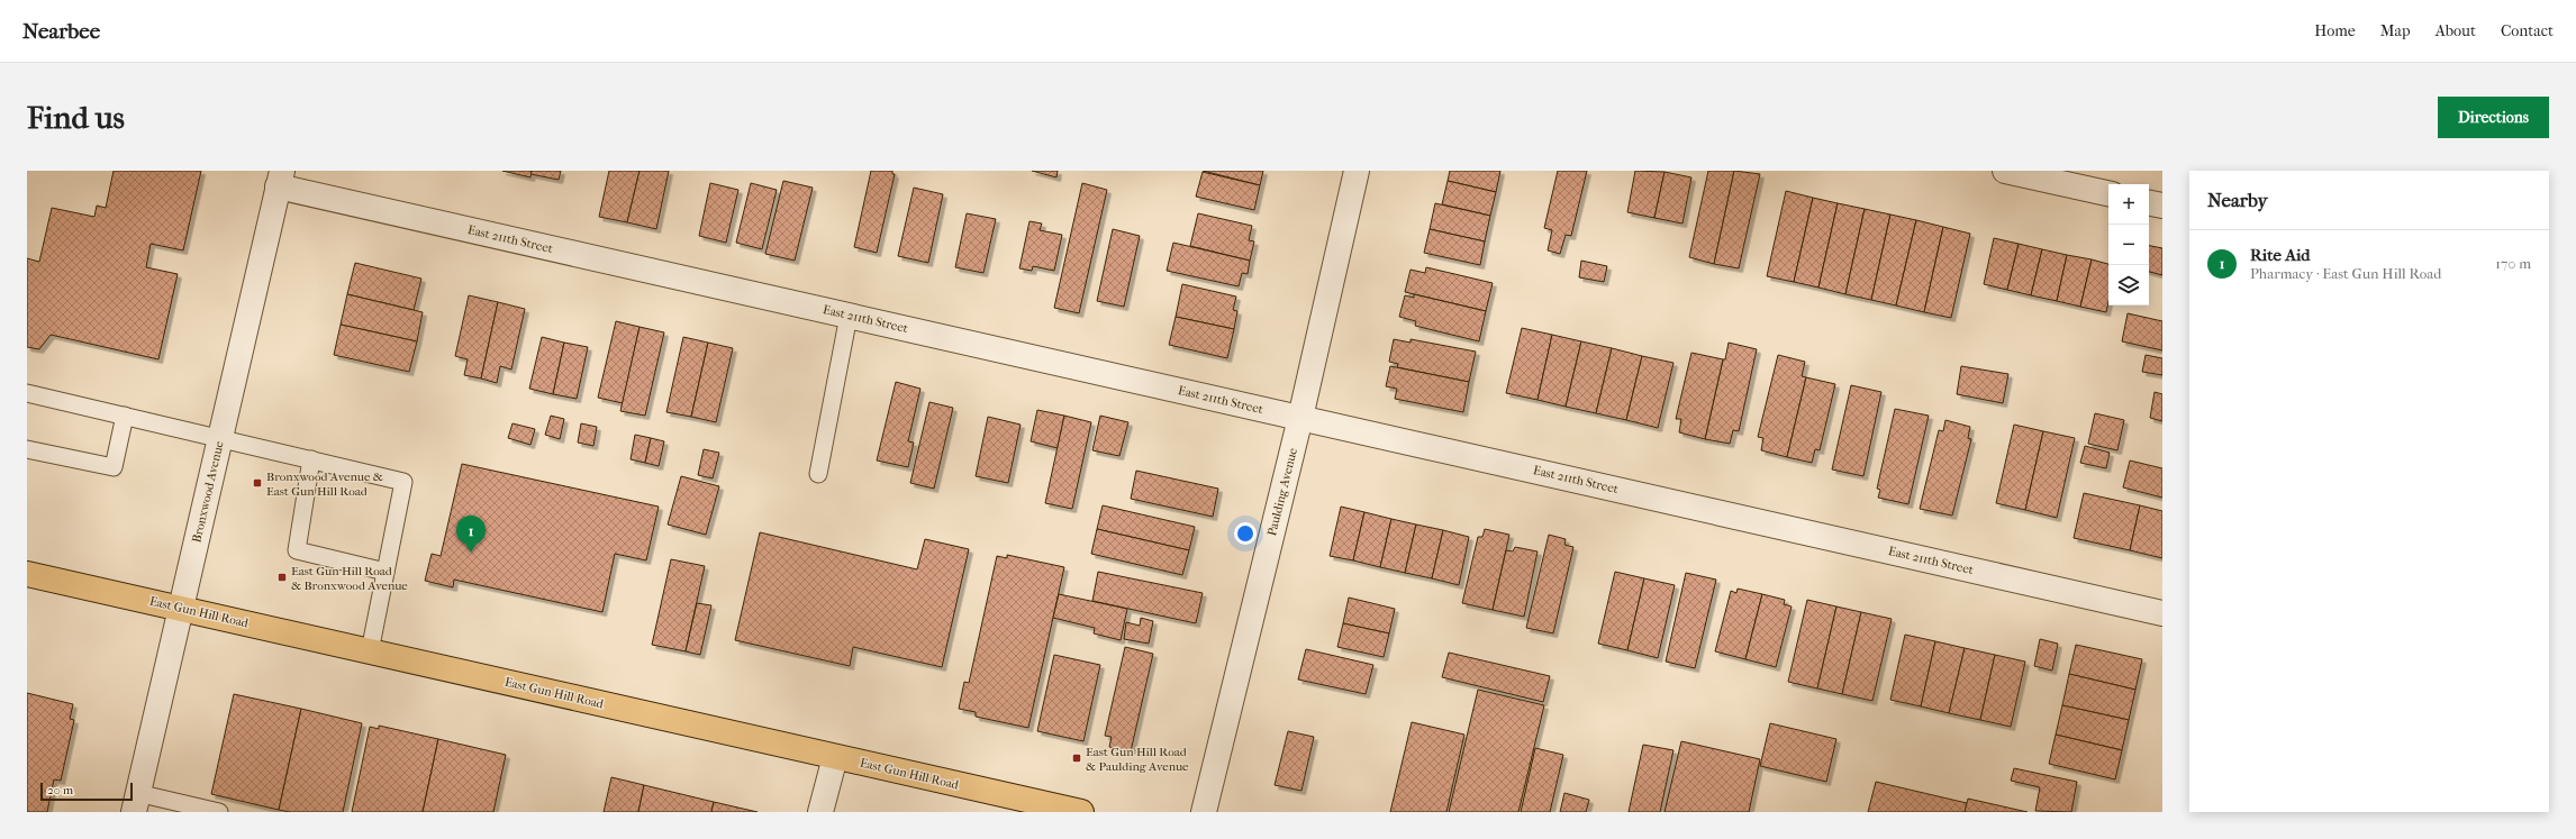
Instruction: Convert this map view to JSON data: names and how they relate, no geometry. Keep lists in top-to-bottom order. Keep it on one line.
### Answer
{"streets":{"main road":["East Gun Hill Road"],"street":["East 211th Street","Bronxwood Avenue","Paulding Avenue"]},"crossings":[["East 211th Street","Bronxwood Avenue"],["East 211th Street","Paulding Avenue"],["Bronxwood Avenue","East Gun Hill Road"]],"places":{"transit":["Bronxwood Avenue & East Gun Hill Road","East Gun Hill Road & Bronxwood Avenue","East Gun Hill Road & Paulding Avenue"]},"scale_bar":"20 m","page":{"header":"Nearbee","nav":["Home","Map","About","Contact"],"buttons":"Directions","title":"Find us","heading":"Nearby","map_buttons":["+","−"],"list":[{"mark":"1","name":"Rite Aid","note":"Pharmacy · East Gun Hill Road","value":"170 m"}],"pins":"1","scale":"20 m"}}
